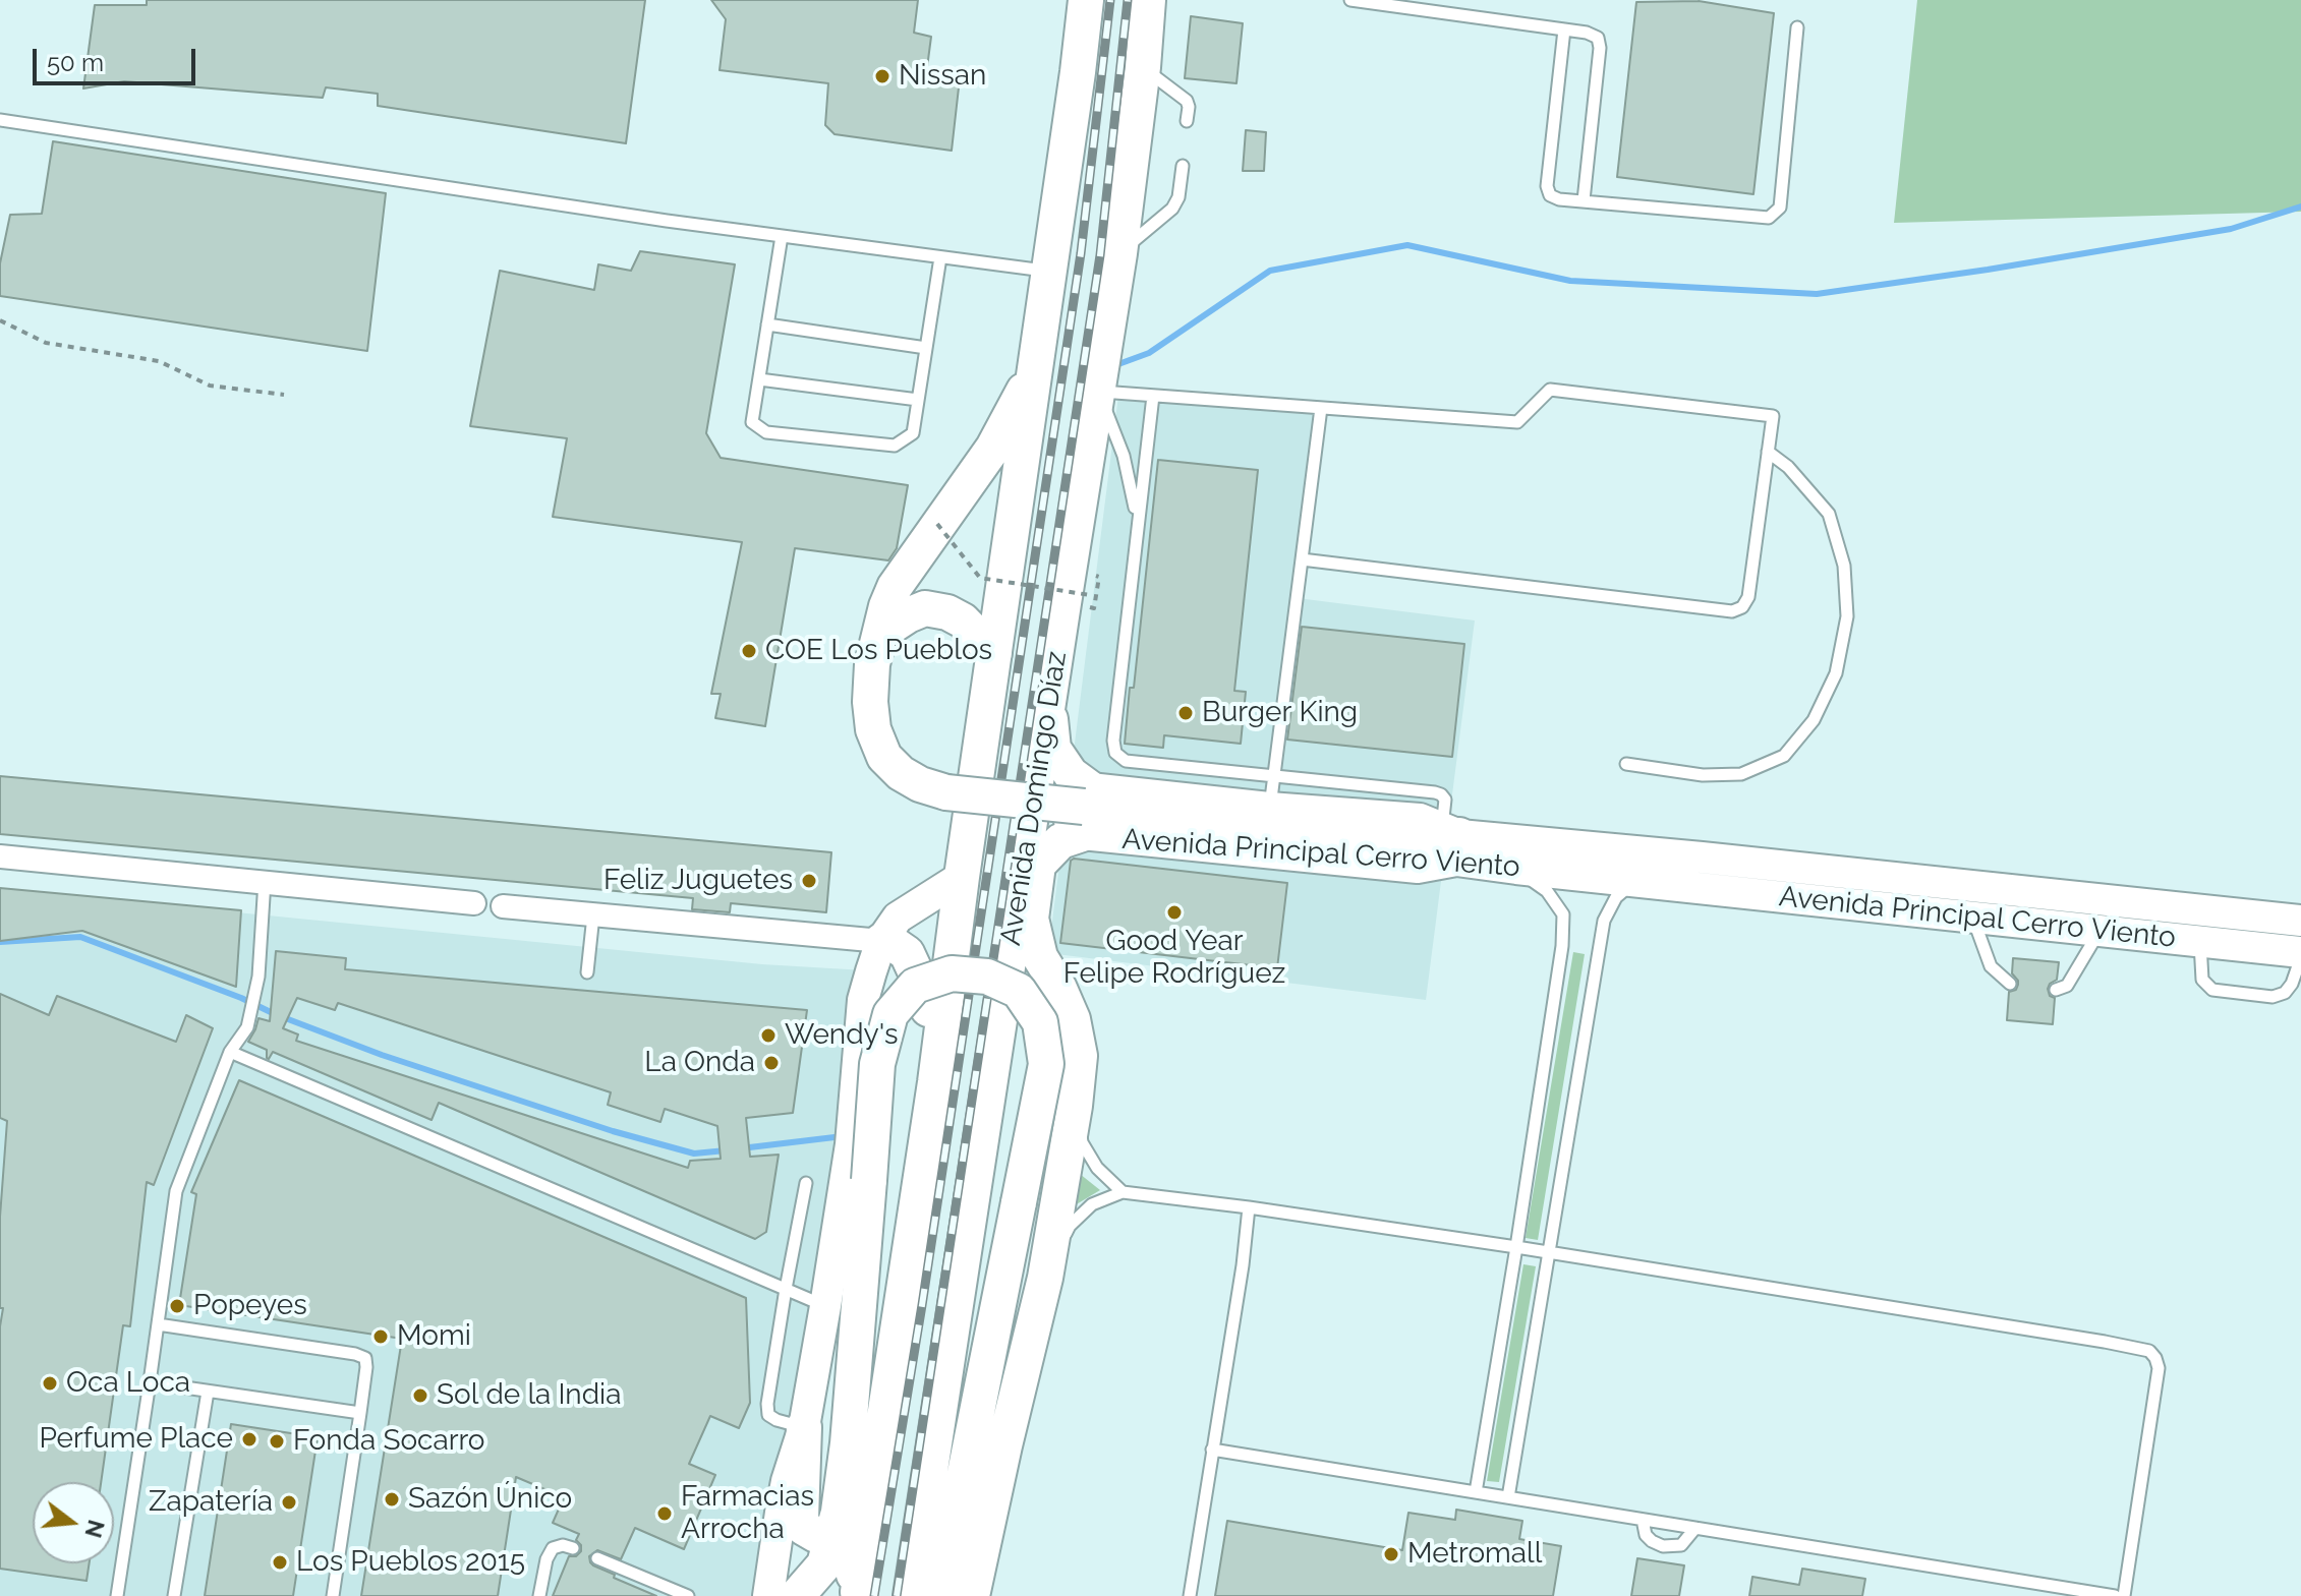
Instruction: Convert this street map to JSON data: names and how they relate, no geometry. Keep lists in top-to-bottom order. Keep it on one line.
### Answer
{"streets":{"main road":["Avenida Domingo Díaz"],"street":["Avenida Principal Cerro Viento"]},"places":["Nissan","COE Los Pueblos","Burger King","Feliz Juguetes","Good Year Felipe Rodríguez","Wendy's","La Onda","Popeyes","Momi","Oca Loca","Sol de la India","Perfume Place","Fonda Socarro","Sazón Único","Zapatería","Farmacias Arrocha","Metromall","Los Pueblos 2015"],"scale_bar":"50 m","north":"right"}
